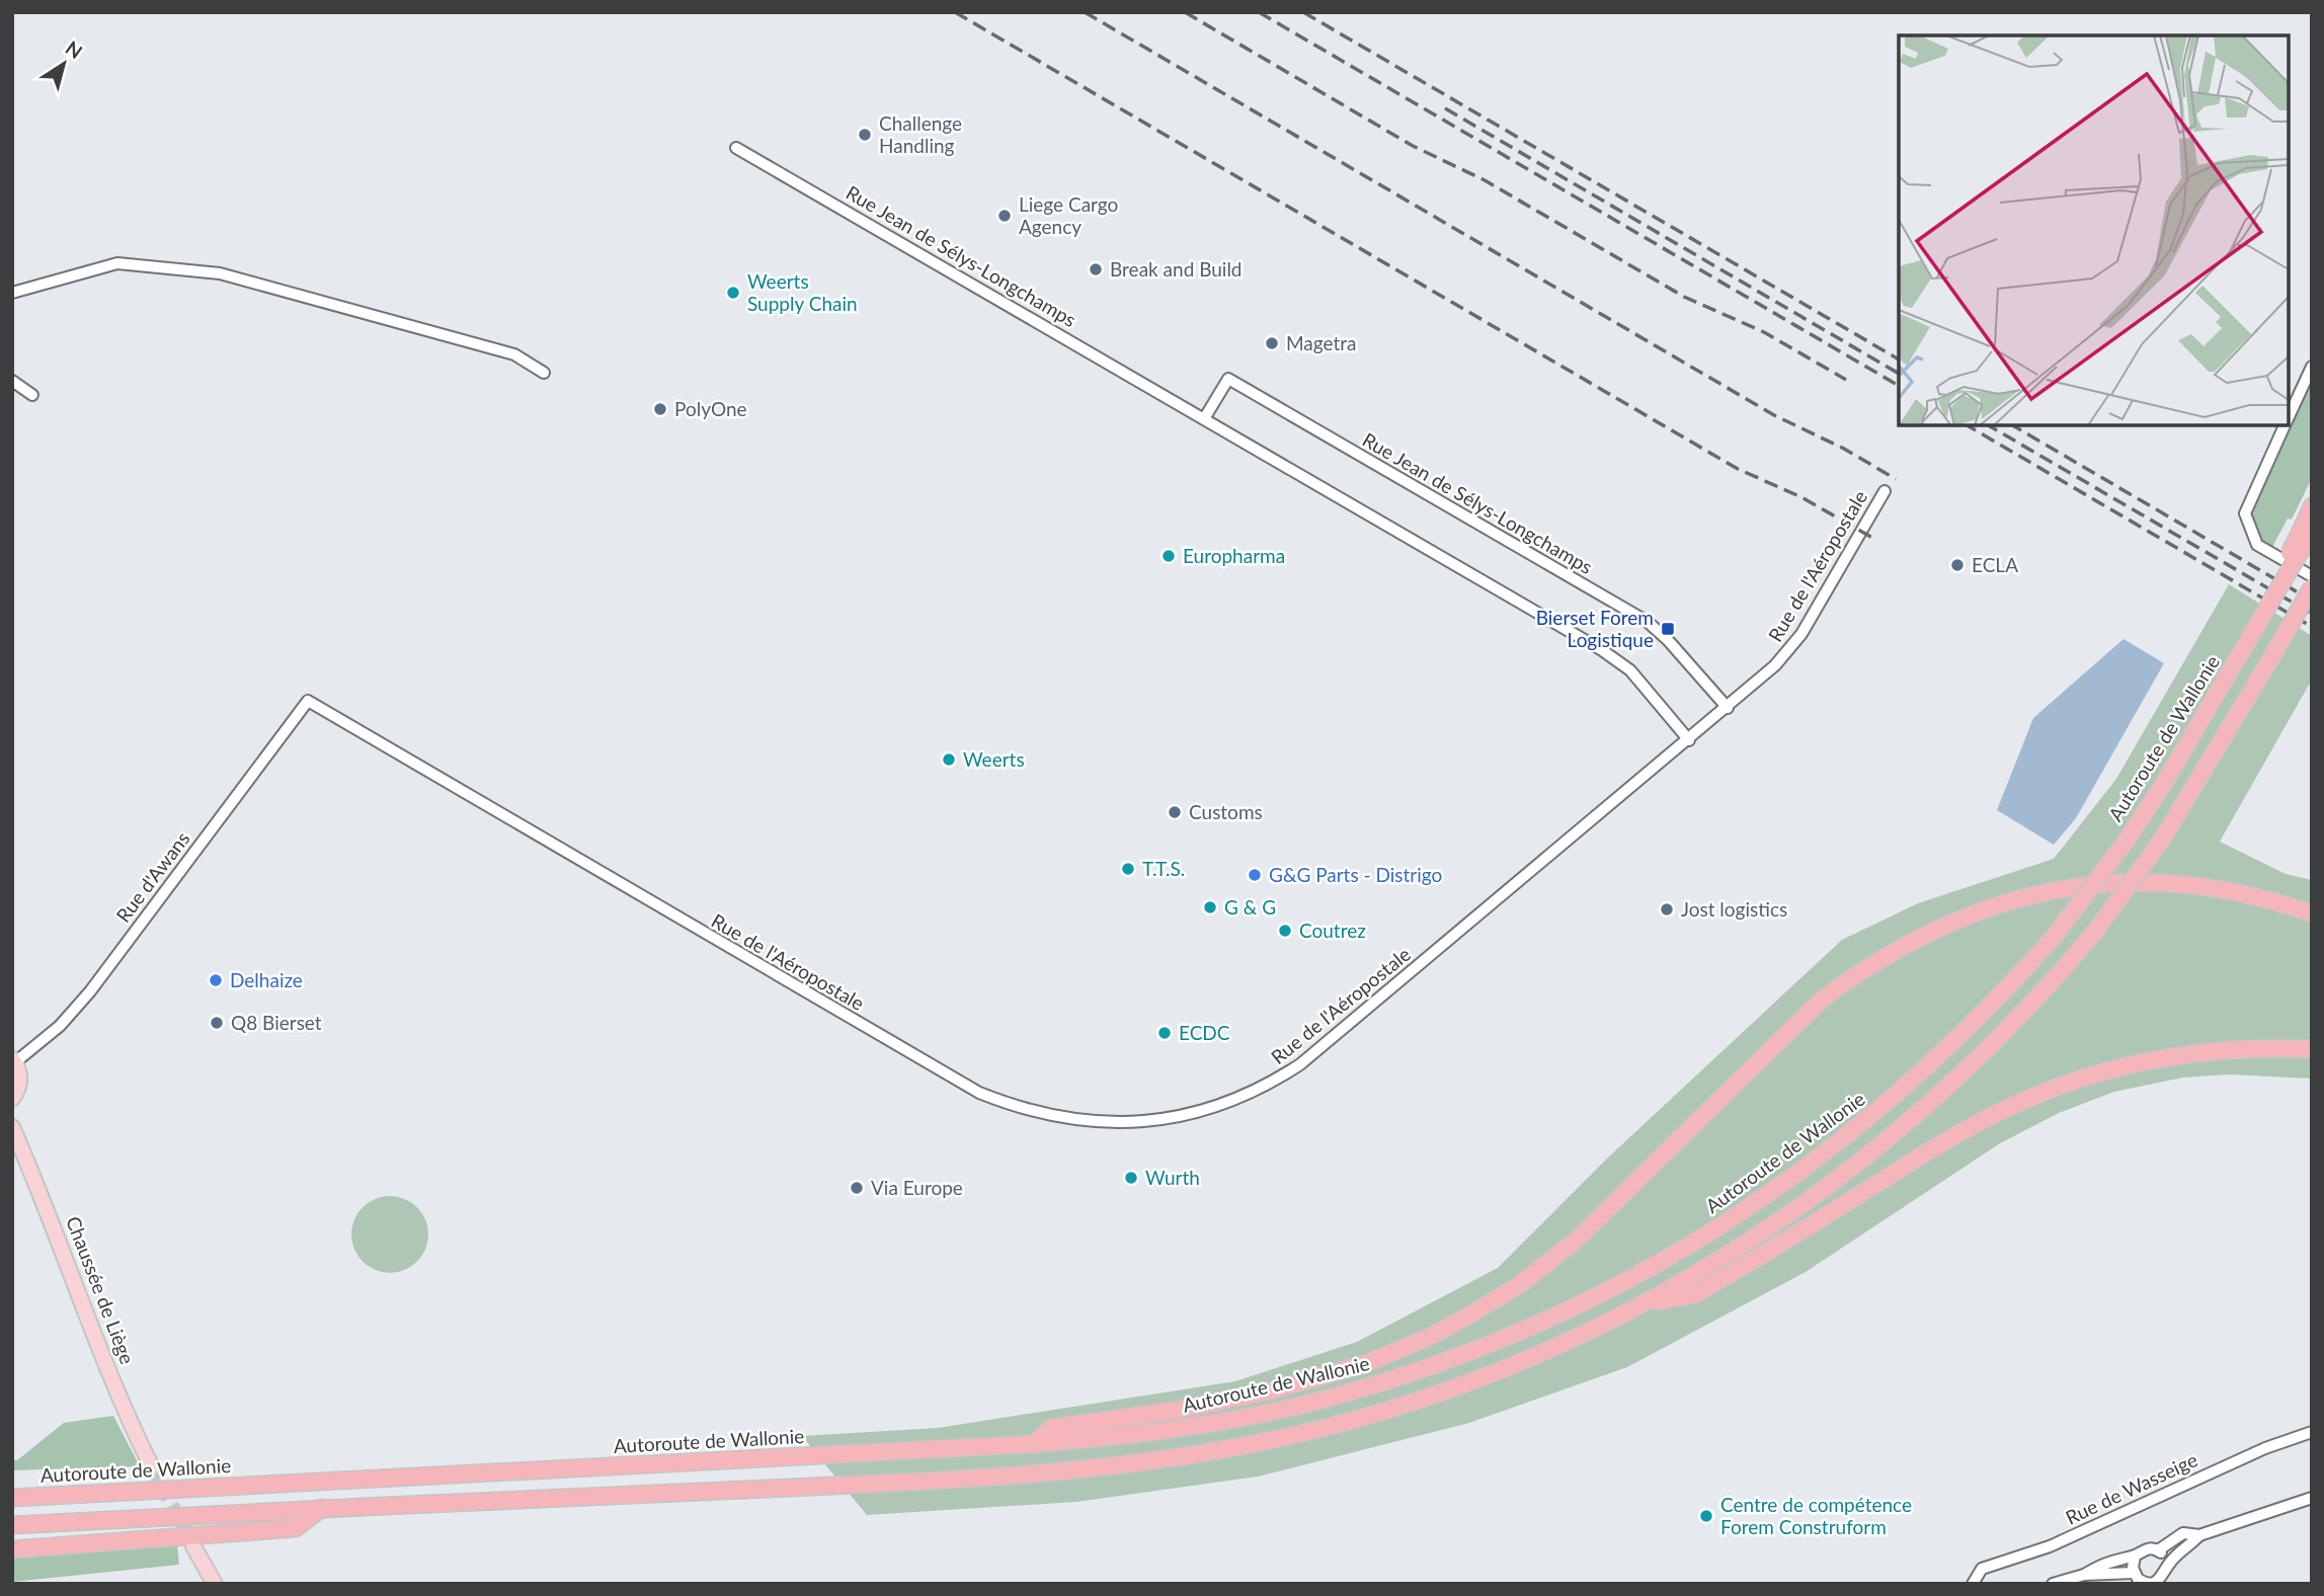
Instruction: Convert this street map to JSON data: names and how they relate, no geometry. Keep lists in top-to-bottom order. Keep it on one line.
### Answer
{"streets":{"highway":["Autoroute de Wallonie"],"main road":["Chaussée de Liège"],"street":["Rue Jean de Sélys-Longchamps","Rue de l'Aéropostale","Rue d'Awans","Rue de Wasseige"]},"crossings":[["Rue Jean de Sélys-Longchamps","Rue de l'Aéropostale"],["Rue de l'Aéropostale","Rue d'Awans"]],"places":{"other":["Challenge Handling","Liege Cargo Agency","Break and Build","Weerts Supply Chain","Magetra","PolyOne","Europharma","ECLA","Weerts","Customs","T.T.S.","G&G Parts - Distrigo","G & G","Jost logistics","Coutrez","Delhaize","Q8 Bierset","ECDC","Wurth","Via Europe","Centre de compétence Forem Construform"],"transit":["Bierset Forem Logistique"]},"north":"top right"}
